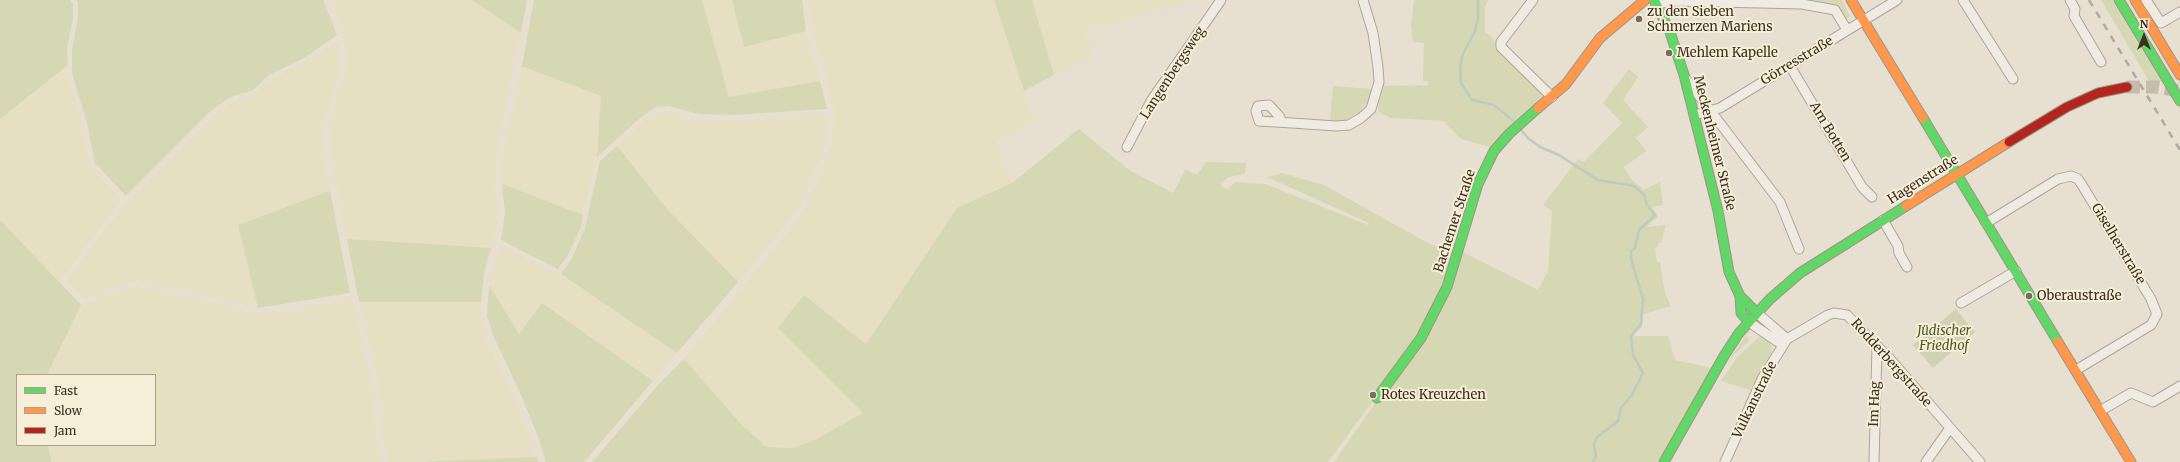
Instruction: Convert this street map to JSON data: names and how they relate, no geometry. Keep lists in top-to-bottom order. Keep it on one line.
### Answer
{"streets":{"street":["Görresstraße","Langenbergsweg","Am Botten","Meckenheimer Straße","Hagenstraße","Bachemer Straße","Giselherstraße","Rodderbergstraße","Vulkanstraße","Im Hag"]},"crossings":[["Görresstraße","Am Botten"],["Görresstraße","Meckenheimer Straße"],["Meckenheimer Straße","Hagenstraße"],["Rodderbergstraße","Vulkanstraße"],["Rodderbergstraße","Im Hag"]],"parks":["Jüdischer Friedhof"],"places":["zu den Sieben Schmerzen Mariens","Mehlem Kapelle","Oberaustraße","Rotes Kreuzchen"],"legend":["Fast","Slow","Jam"],"north":"top"}
